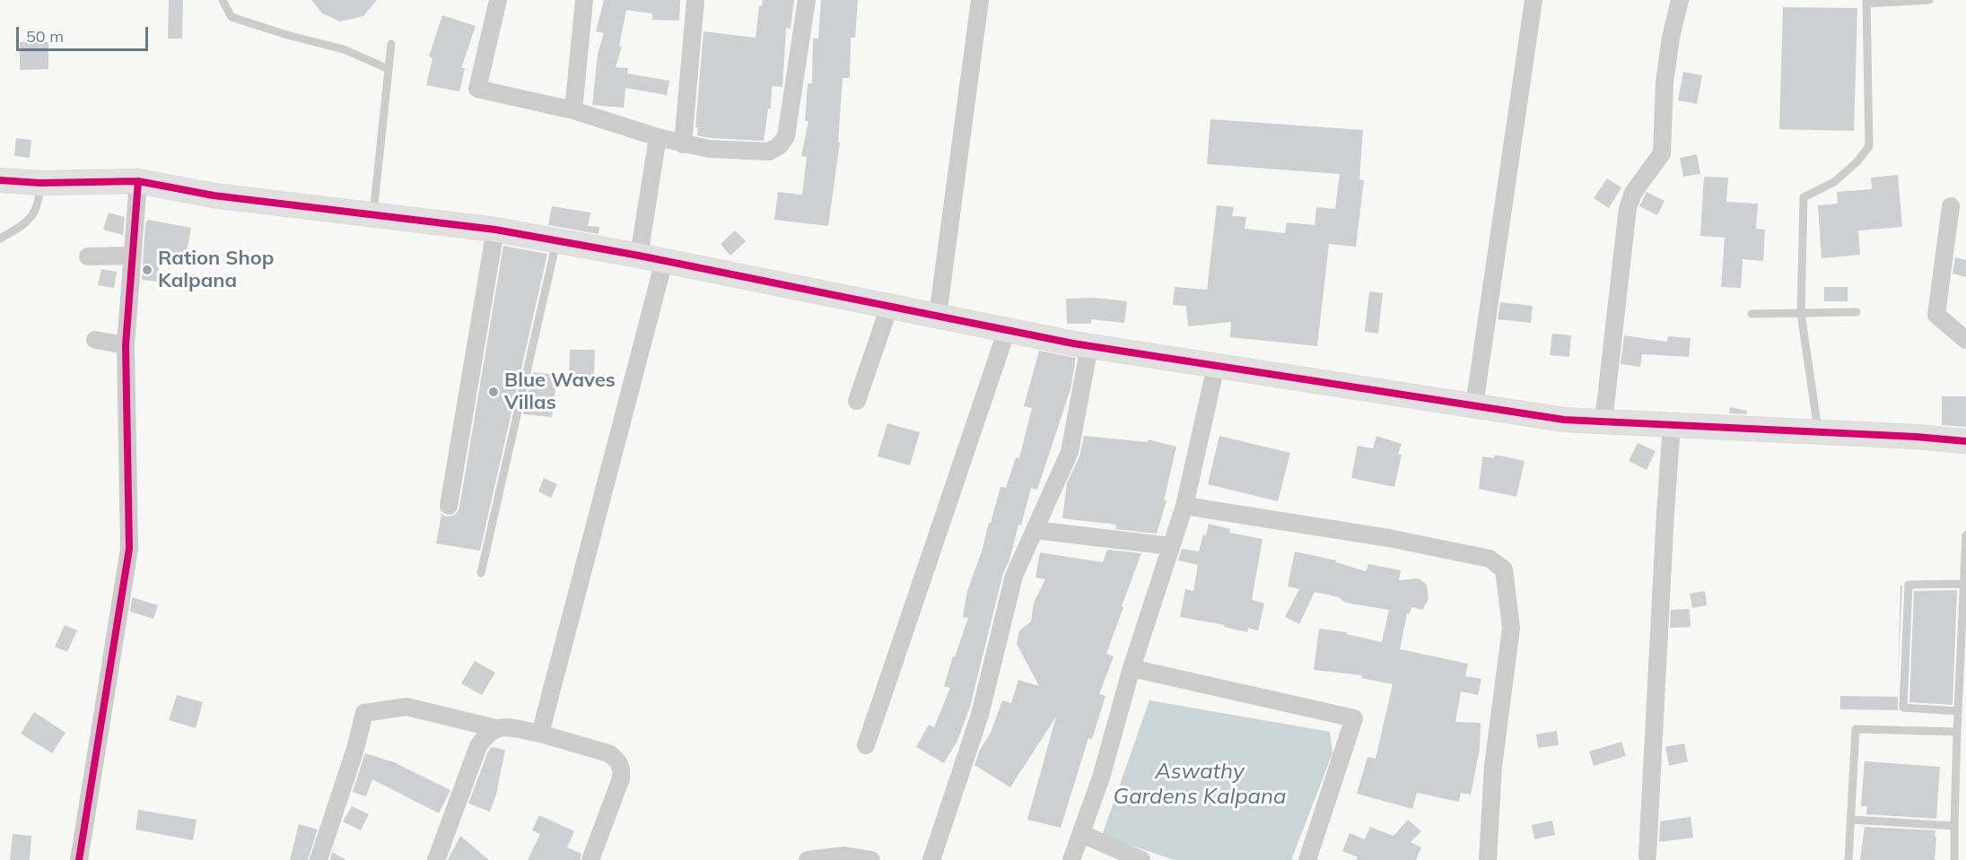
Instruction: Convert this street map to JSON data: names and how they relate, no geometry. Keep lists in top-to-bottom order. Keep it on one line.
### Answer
{"water":["Aswathy Gardens Kalpana"],"places":["Ration Shop Kalpana","Blue Waves Villas"],"scale_bar":"50 m"}
